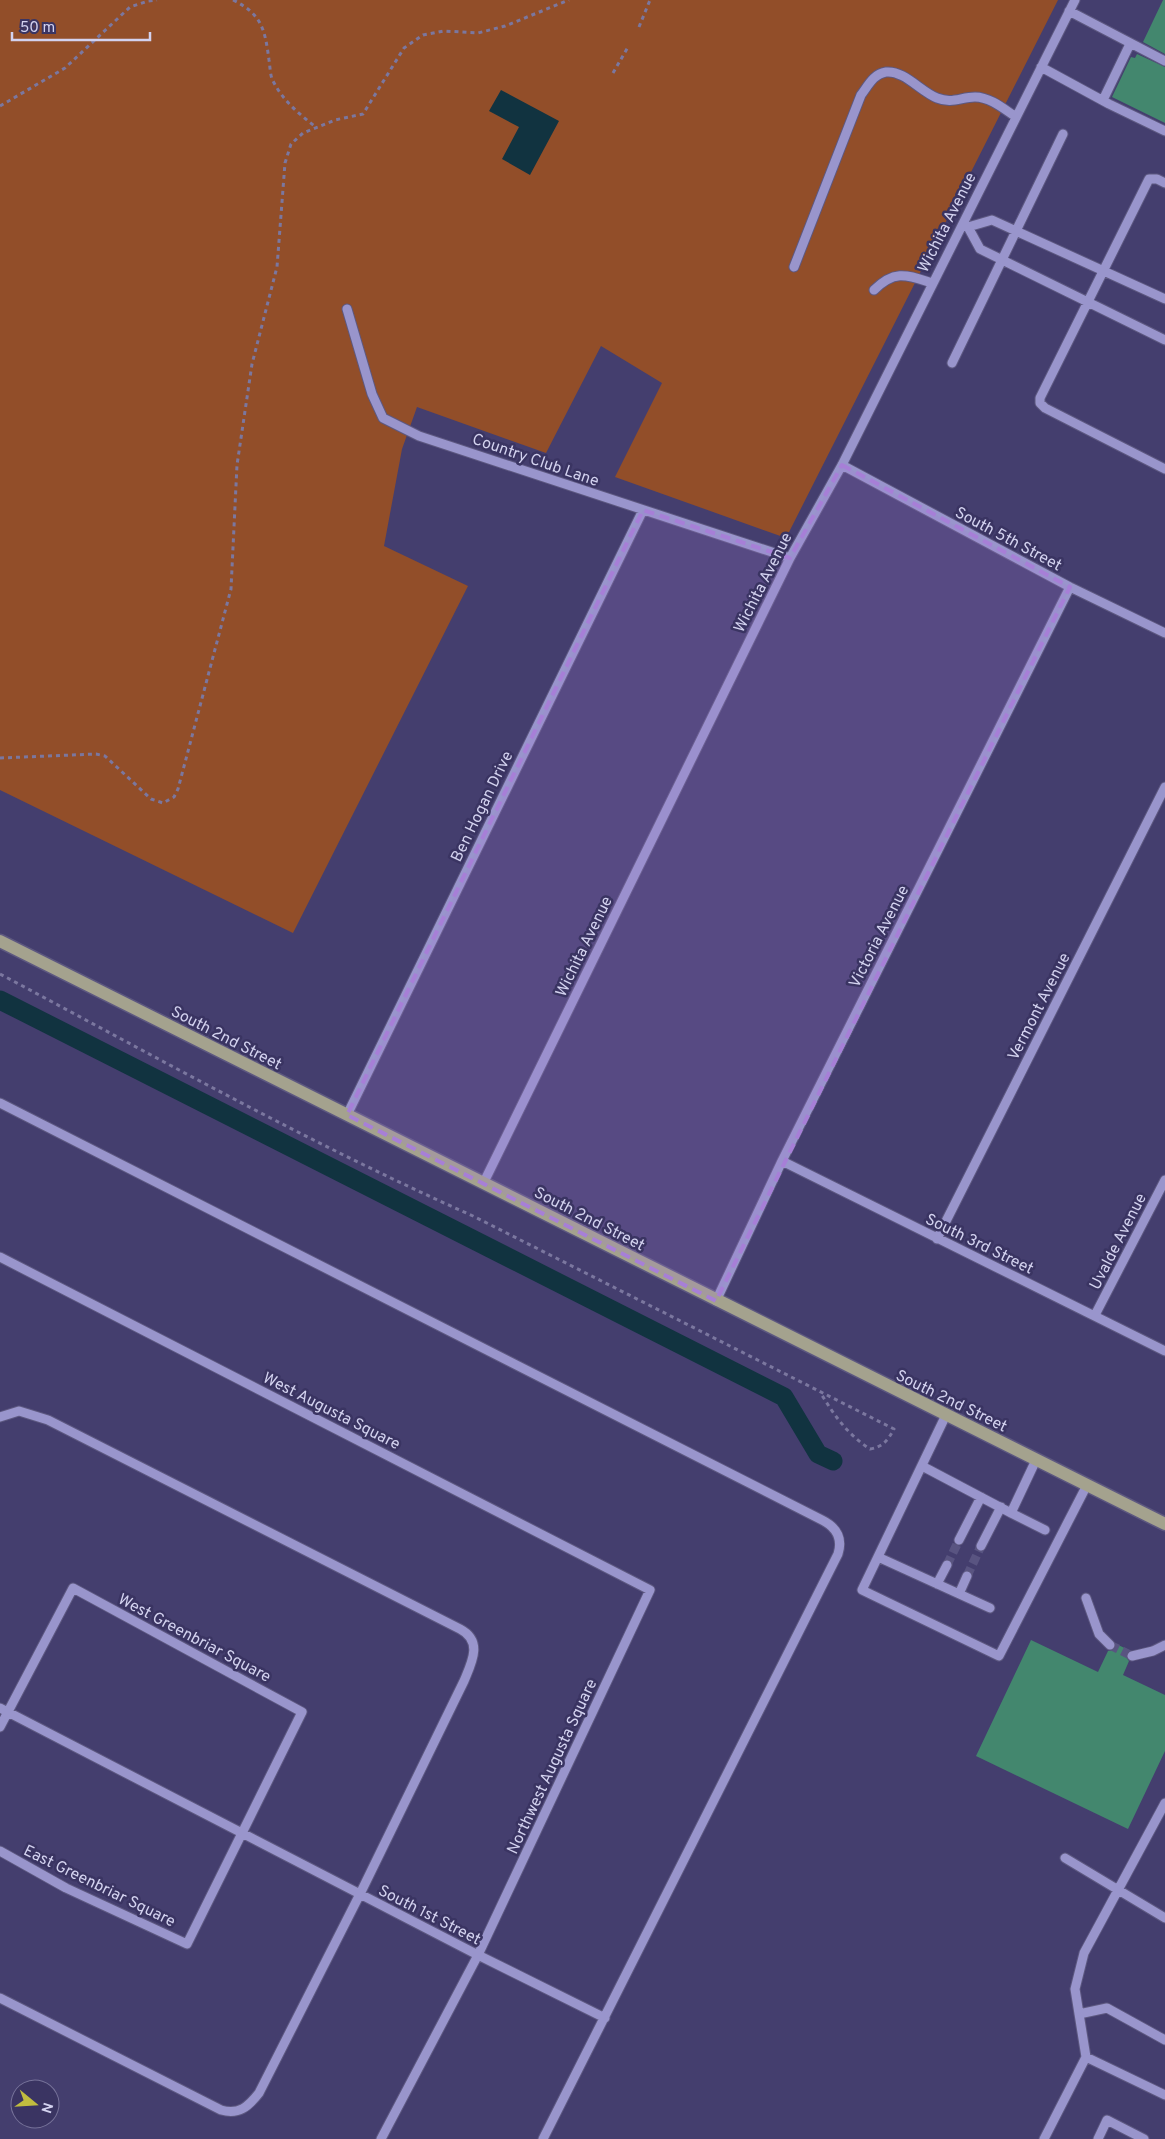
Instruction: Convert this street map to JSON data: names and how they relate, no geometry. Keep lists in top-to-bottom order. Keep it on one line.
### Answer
{"streets":{"main road":["South 2nd Street"],"street":["Wichita Avenue","Country Club Lane","South 5th Street","Ben Hogan Drive","Victoria Avenue","Vermont Avenue","Uvalde Avenue","South 3rd Street","West Augusta Square","West Greenbriar Square","Northwest Augusta Square","East Greenbriar Square","South 1st Street"]},"crossings":[["Wichita Avenue","Country Club Lane"],["Wichita Avenue","South 5th Street"],["Wichita Avenue","South 2nd Street"],["Country Club Lane","Ben Hogan Drive"],["South 5th Street","Victoria Avenue"],["Ben Hogan Drive","South 2nd Street"],["Victoria Avenue","South 2nd Street"],["Victoria Avenue","South 3rd Street"],["Vermont Avenue","South 3rd Street"],["Uvalde Avenue","South 3rd Street"],["West Augusta Square","Northwest Augusta Square"],["West Greenbriar Square","East Greenbriar Square"],["West Greenbriar Square","South 1st Street"],["Northwest Augusta Square","South 1st Street"],["East Greenbriar Square","South 1st Street"]],"scale_bar":"50 m","north":"right"}
